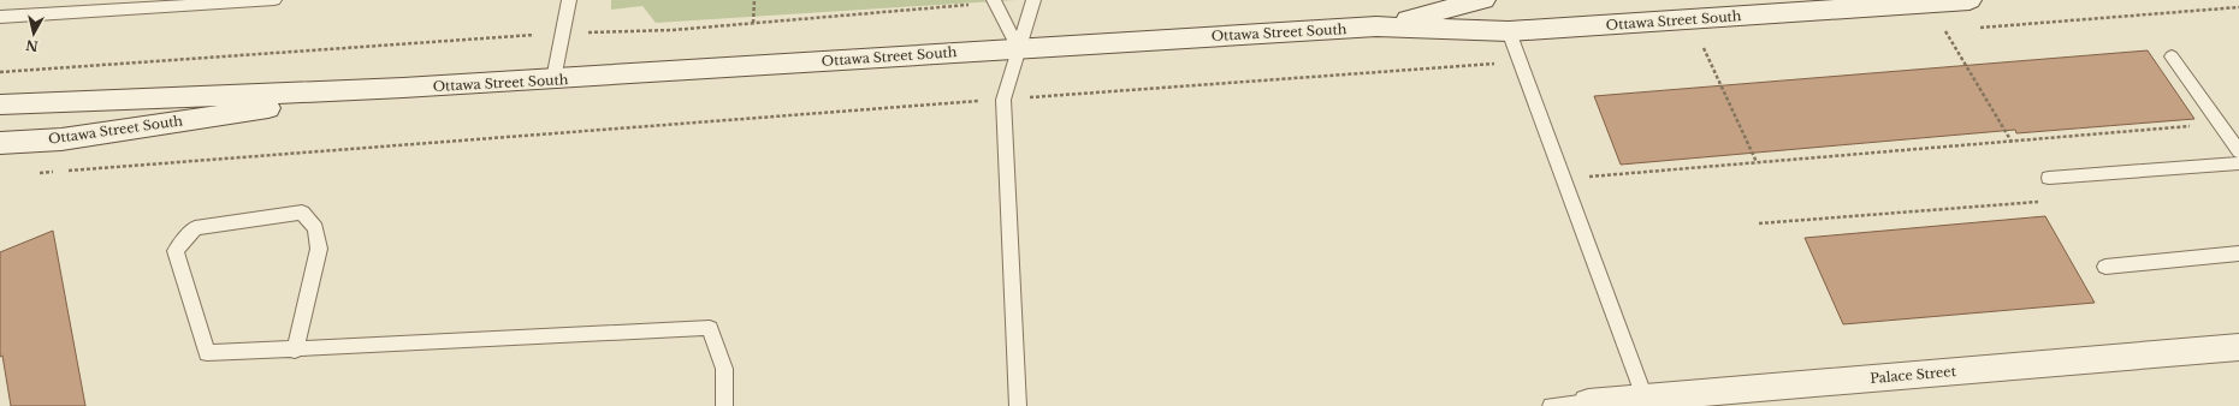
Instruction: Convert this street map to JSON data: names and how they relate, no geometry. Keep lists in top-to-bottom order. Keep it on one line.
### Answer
{"streets":{"main road":["Ottawa Street South","Palace Street"]},"north":"bottom"}
